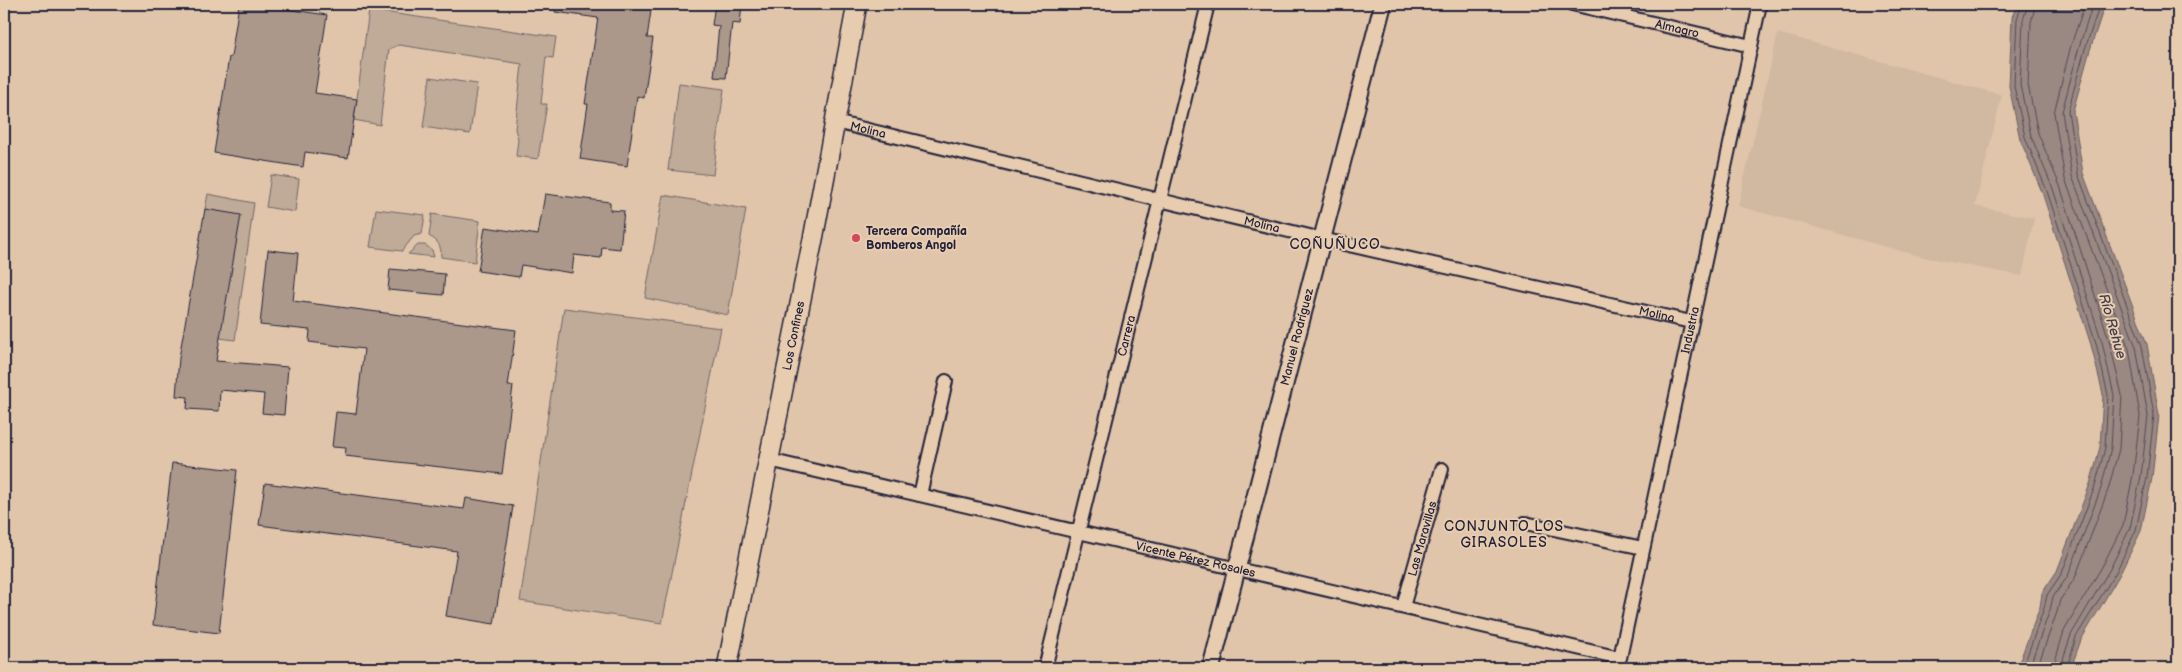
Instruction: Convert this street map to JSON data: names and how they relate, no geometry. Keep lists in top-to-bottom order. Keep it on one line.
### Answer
{"streets":{"main road":["Los Confines"],"street":["Almagro","Molina","Industria","Carrera","Manuel Rodríguez","Las Maravillas","Vicente Pérez Rosales"]},"crossings":[["Almagro","Industria"],["Molina","Industria"],["Molina","Los Confines"],["Molina","Carrera"],["Molina","Manuel Rodríguez"],["Industria","Vicente Pérez Rosales"],["Los Confines","Vicente Pérez Rosales"],["Carrera","Vicente Pérez Rosales"],["Manuel Rodríguez","Vicente Pérez Rosales"],["Las Maravillas","Vicente Pérez Rosales"]],"districts":["COÑUÑUCO","CONJUNTO LOS GIRASOLES"],"water":["Río Rehue"],"places":["Tercera Compañía Bomberos Angol"]}
